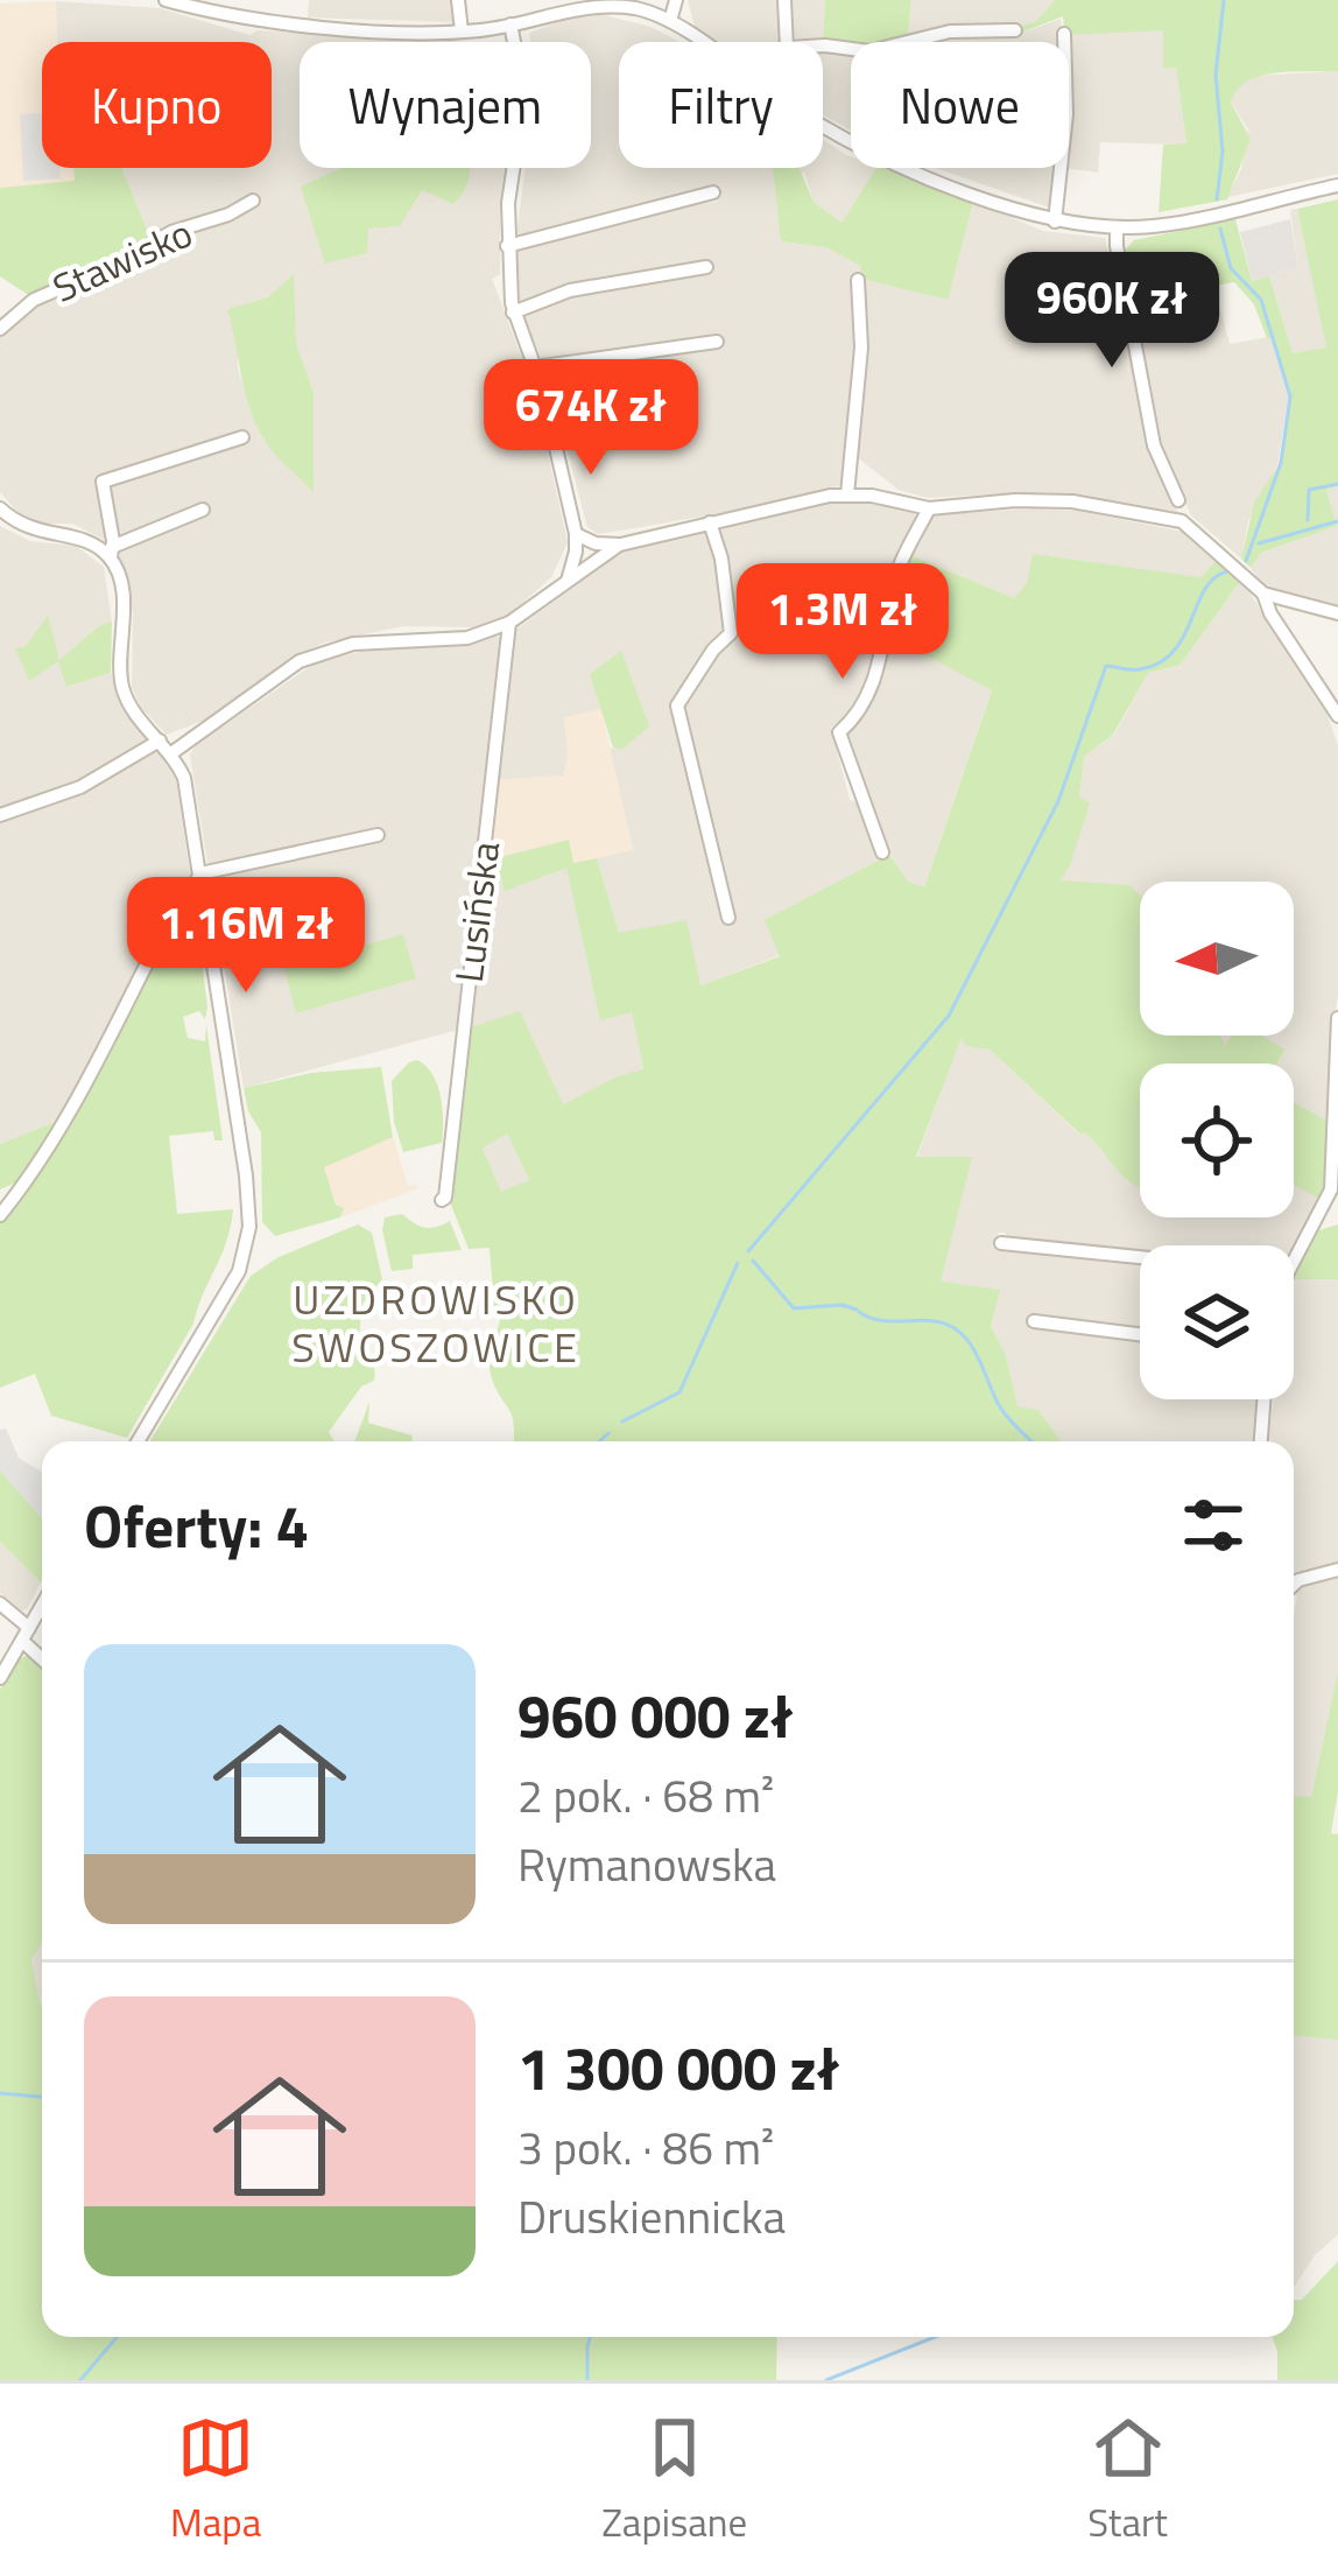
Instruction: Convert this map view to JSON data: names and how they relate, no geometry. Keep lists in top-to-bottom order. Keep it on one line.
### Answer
{"streets":{"street":["Stawisko","Lusińska"]},"districts":["UZDROWISKO SWOSZOWICE"],"north":"left","page":{"chip":["Kupno","Wynajem","Filtry","Nowe"],"price":["960K zł","674K zł","1.3M zł","1.16M zł"],"heading":"Oferty: 4","list":[{"name":"960 000 zł","note":"2 pok. · 68 m² · Rymanowska"},{"name":"1 300 000 zł","note":"3 pok. · 86 m² · Druskiennicka"}],"tabs":["Mapa","Zapisane","Start"]}}
